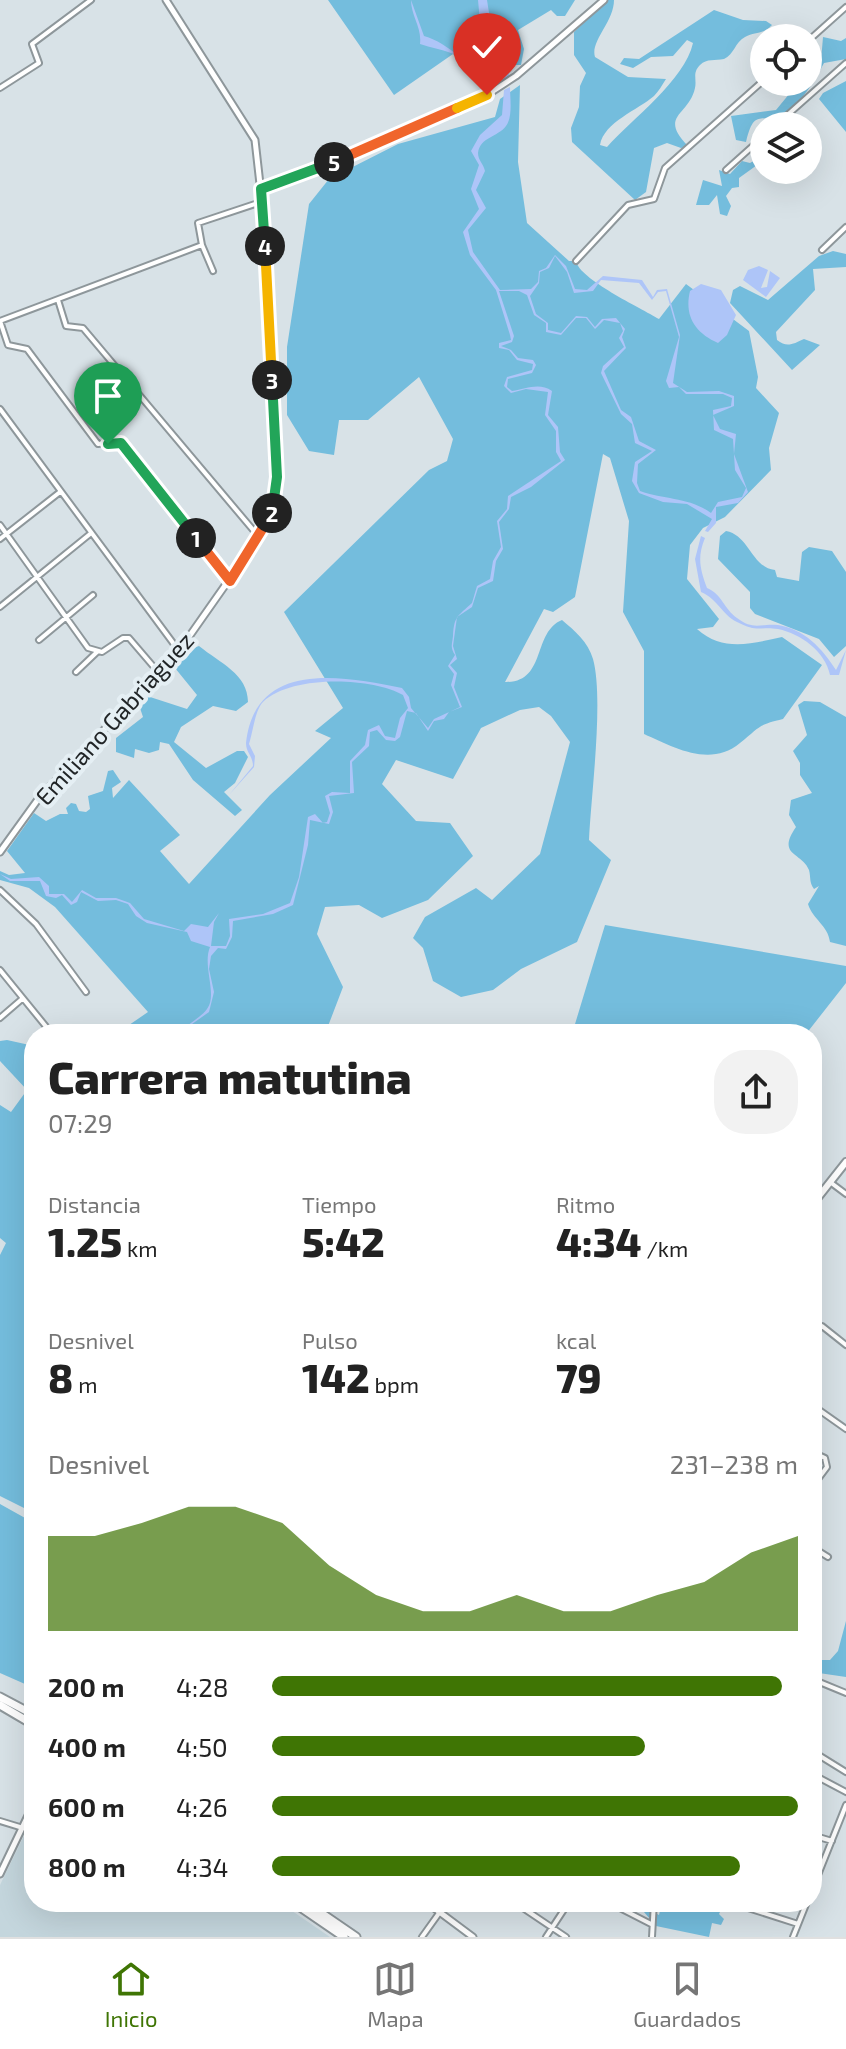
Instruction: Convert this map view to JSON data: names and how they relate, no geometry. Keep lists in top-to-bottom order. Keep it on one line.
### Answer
{"streets":{"main road":["Emiliano Gabriaguez"]},"page":{"pins":["5","4","3","2","1"],"heading":["Carrera matutina","07:29"],"stats":[["Distancia","1.25 km"],["Tiempo","5:42"],["Ritmo","4:34 /km"],["Desnivel","8 m"],["Pulso","142 bpm"],["kcal","79"]],"chart":["Desnivel","231–238 m"],"list":[{"name":"200 m","note":"4:28"},{"name":"400 m","note":"4:50"},{"name":"600 m","note":"4:26"},{"name":"800 m","note":"4:34"}],"tabs":["Inicio","Mapa","Guardados"]}}
